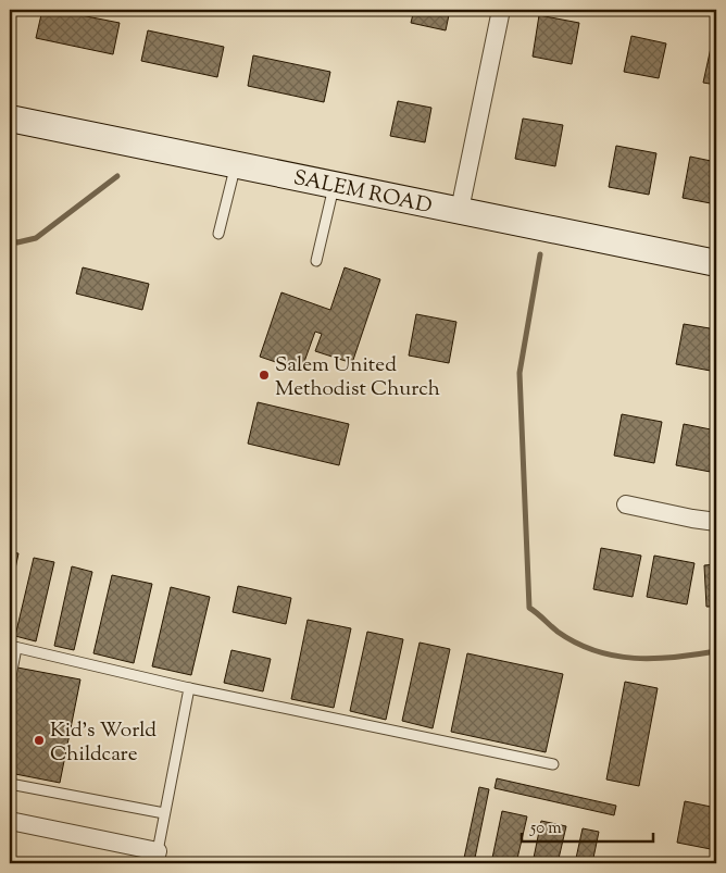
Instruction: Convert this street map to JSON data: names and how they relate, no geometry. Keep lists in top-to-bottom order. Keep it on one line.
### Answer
{"streets":{"main road":["SALEM ROAD"]},"places":["Salem United Methodist Church","Kid's World Childcare"],"scale_bar":"50 m"}
